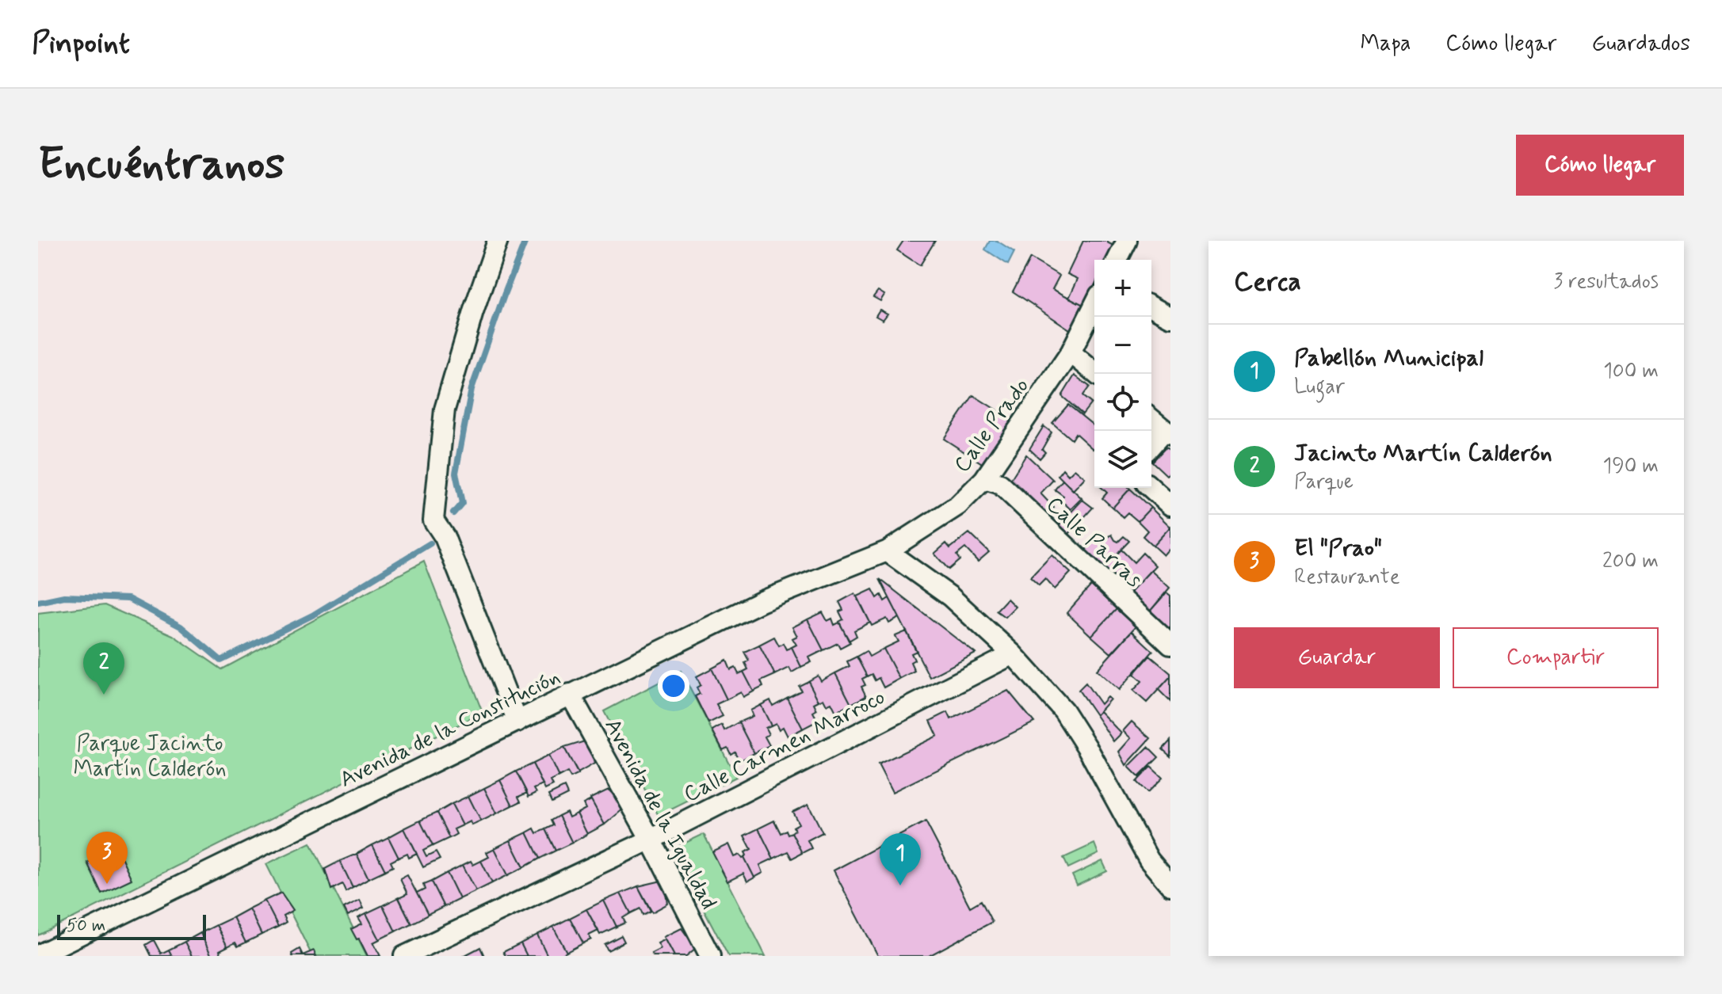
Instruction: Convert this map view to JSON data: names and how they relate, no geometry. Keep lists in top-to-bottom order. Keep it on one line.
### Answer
{"streets":{"street":["Calle Prado","Calle Parras","Avenida de la Constitución","Calle Carmen Marroco","Avenida de la Igualdad"]},"crossings":[["Calle Prado","Calle Parras"],["Calle Prado","Avenida de la Constitución"],["Avenida de la Constitución","Avenida de la Igualdad"],["Calle Carmen Marroco","Avenida de la Igualdad"]],"parks":["Parque Jacinto Martín Calderón"],"scale_bar":"50 m","page":{"header":"Pinpoint","nav":["Mapa","Cómo llegar","Guardados"],"buttons":["Cómo llegar",["Guardar","Compartir"]],"title":"Encuéntranos","heading":["Cerca","3 resultados"],"map_buttons":["+","−"],"list":[{"mark":"1","name":"Pabellón Municipal","note":"Lugar","value":"100 m"},{"mark":"2","name":"Jacinto Martín Calderón","note":"Parque","value":"190 m"},{"mark":"3","name":"El \"Prao\"","note":"Restaurante","value":"200 m"}],"pins":["2","3","1"],"scale":"50 m"}}
